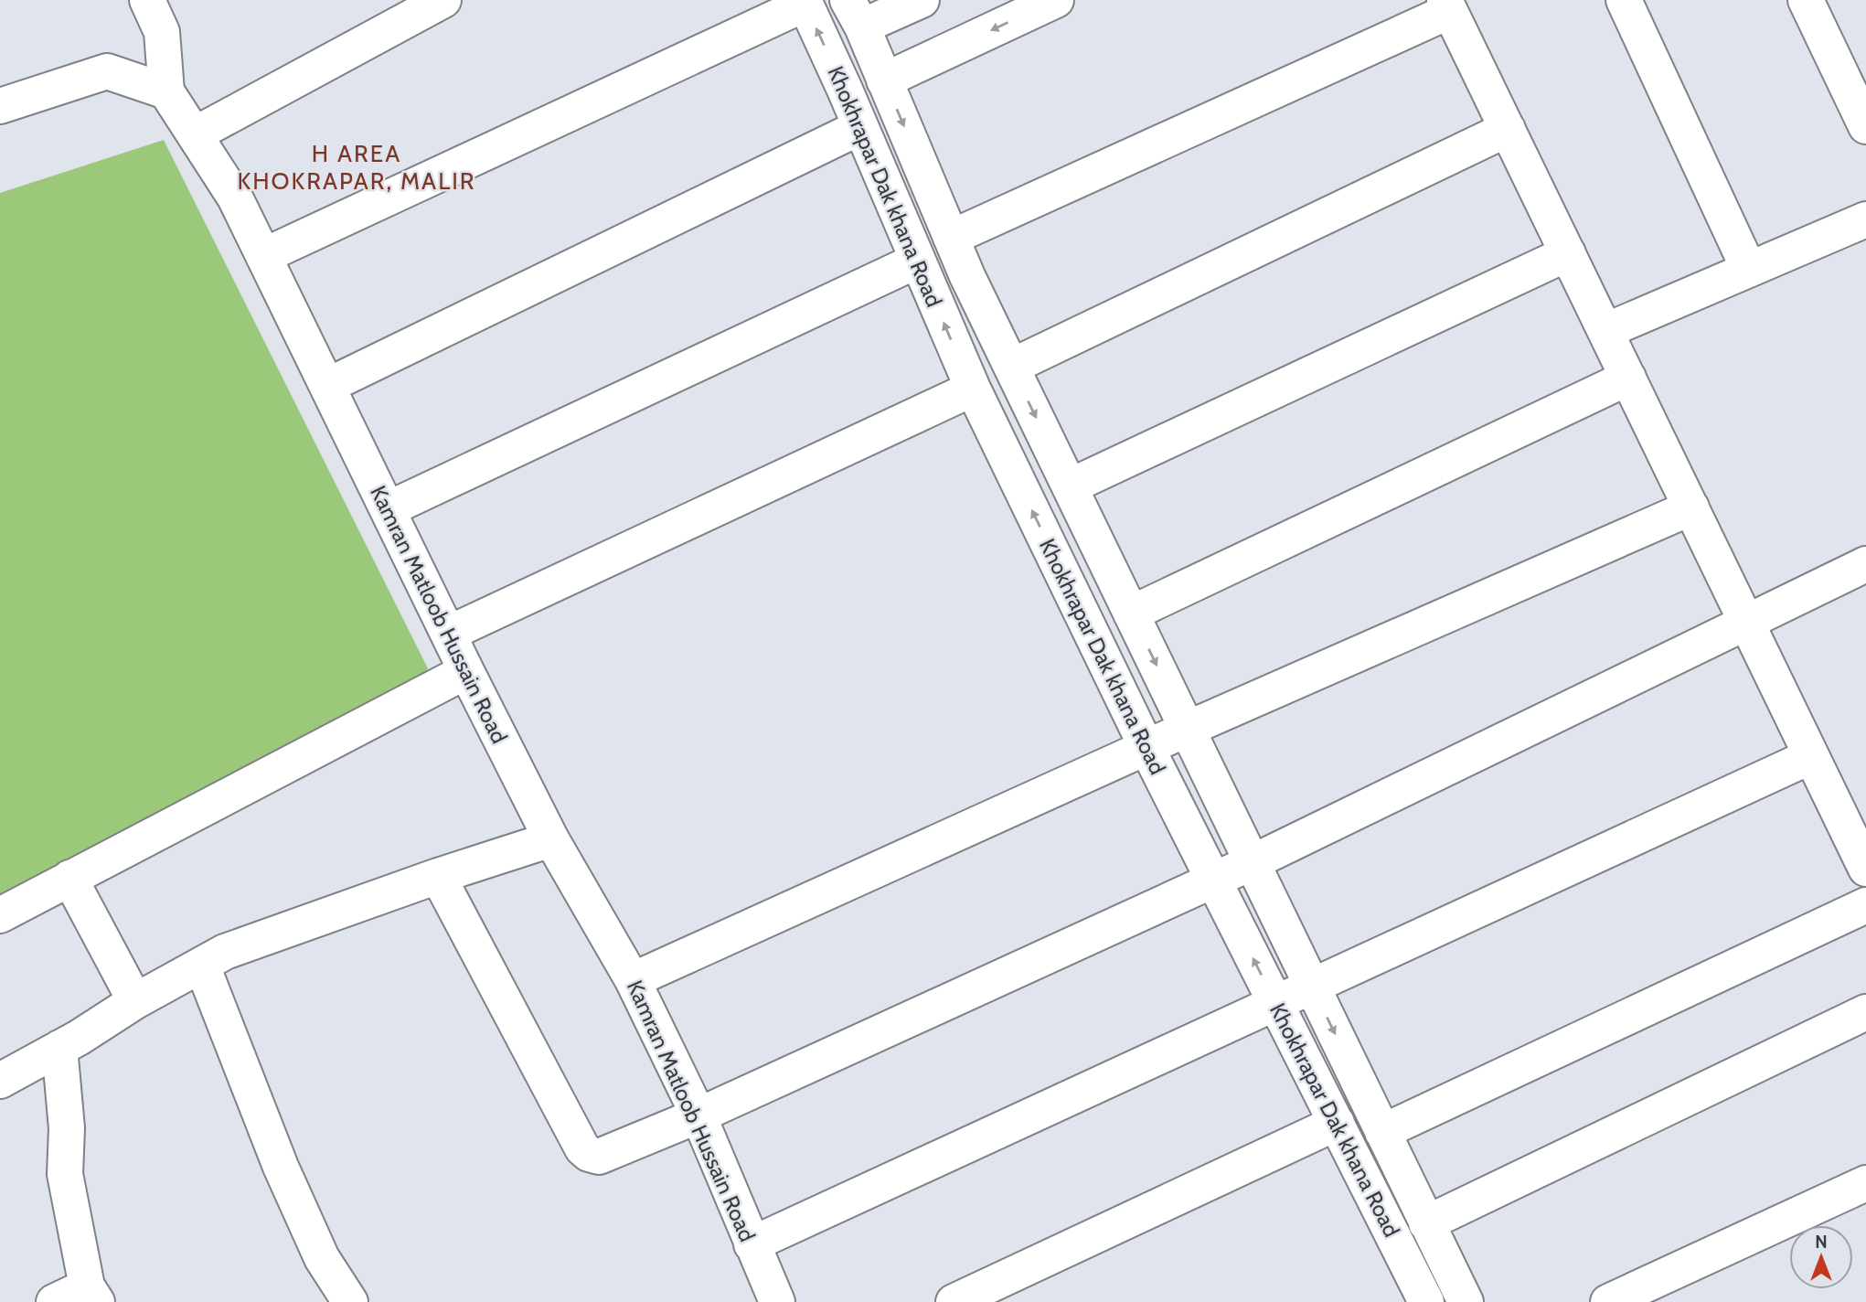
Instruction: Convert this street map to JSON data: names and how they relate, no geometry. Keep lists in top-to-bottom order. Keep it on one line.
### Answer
{"streets":{"street":["Khokhrapar Dak khana Road","Kamran Matloob Hussain Road"]},"districts":["H AREA KHOKRAPAR, MALIR"],"north":"top"}
